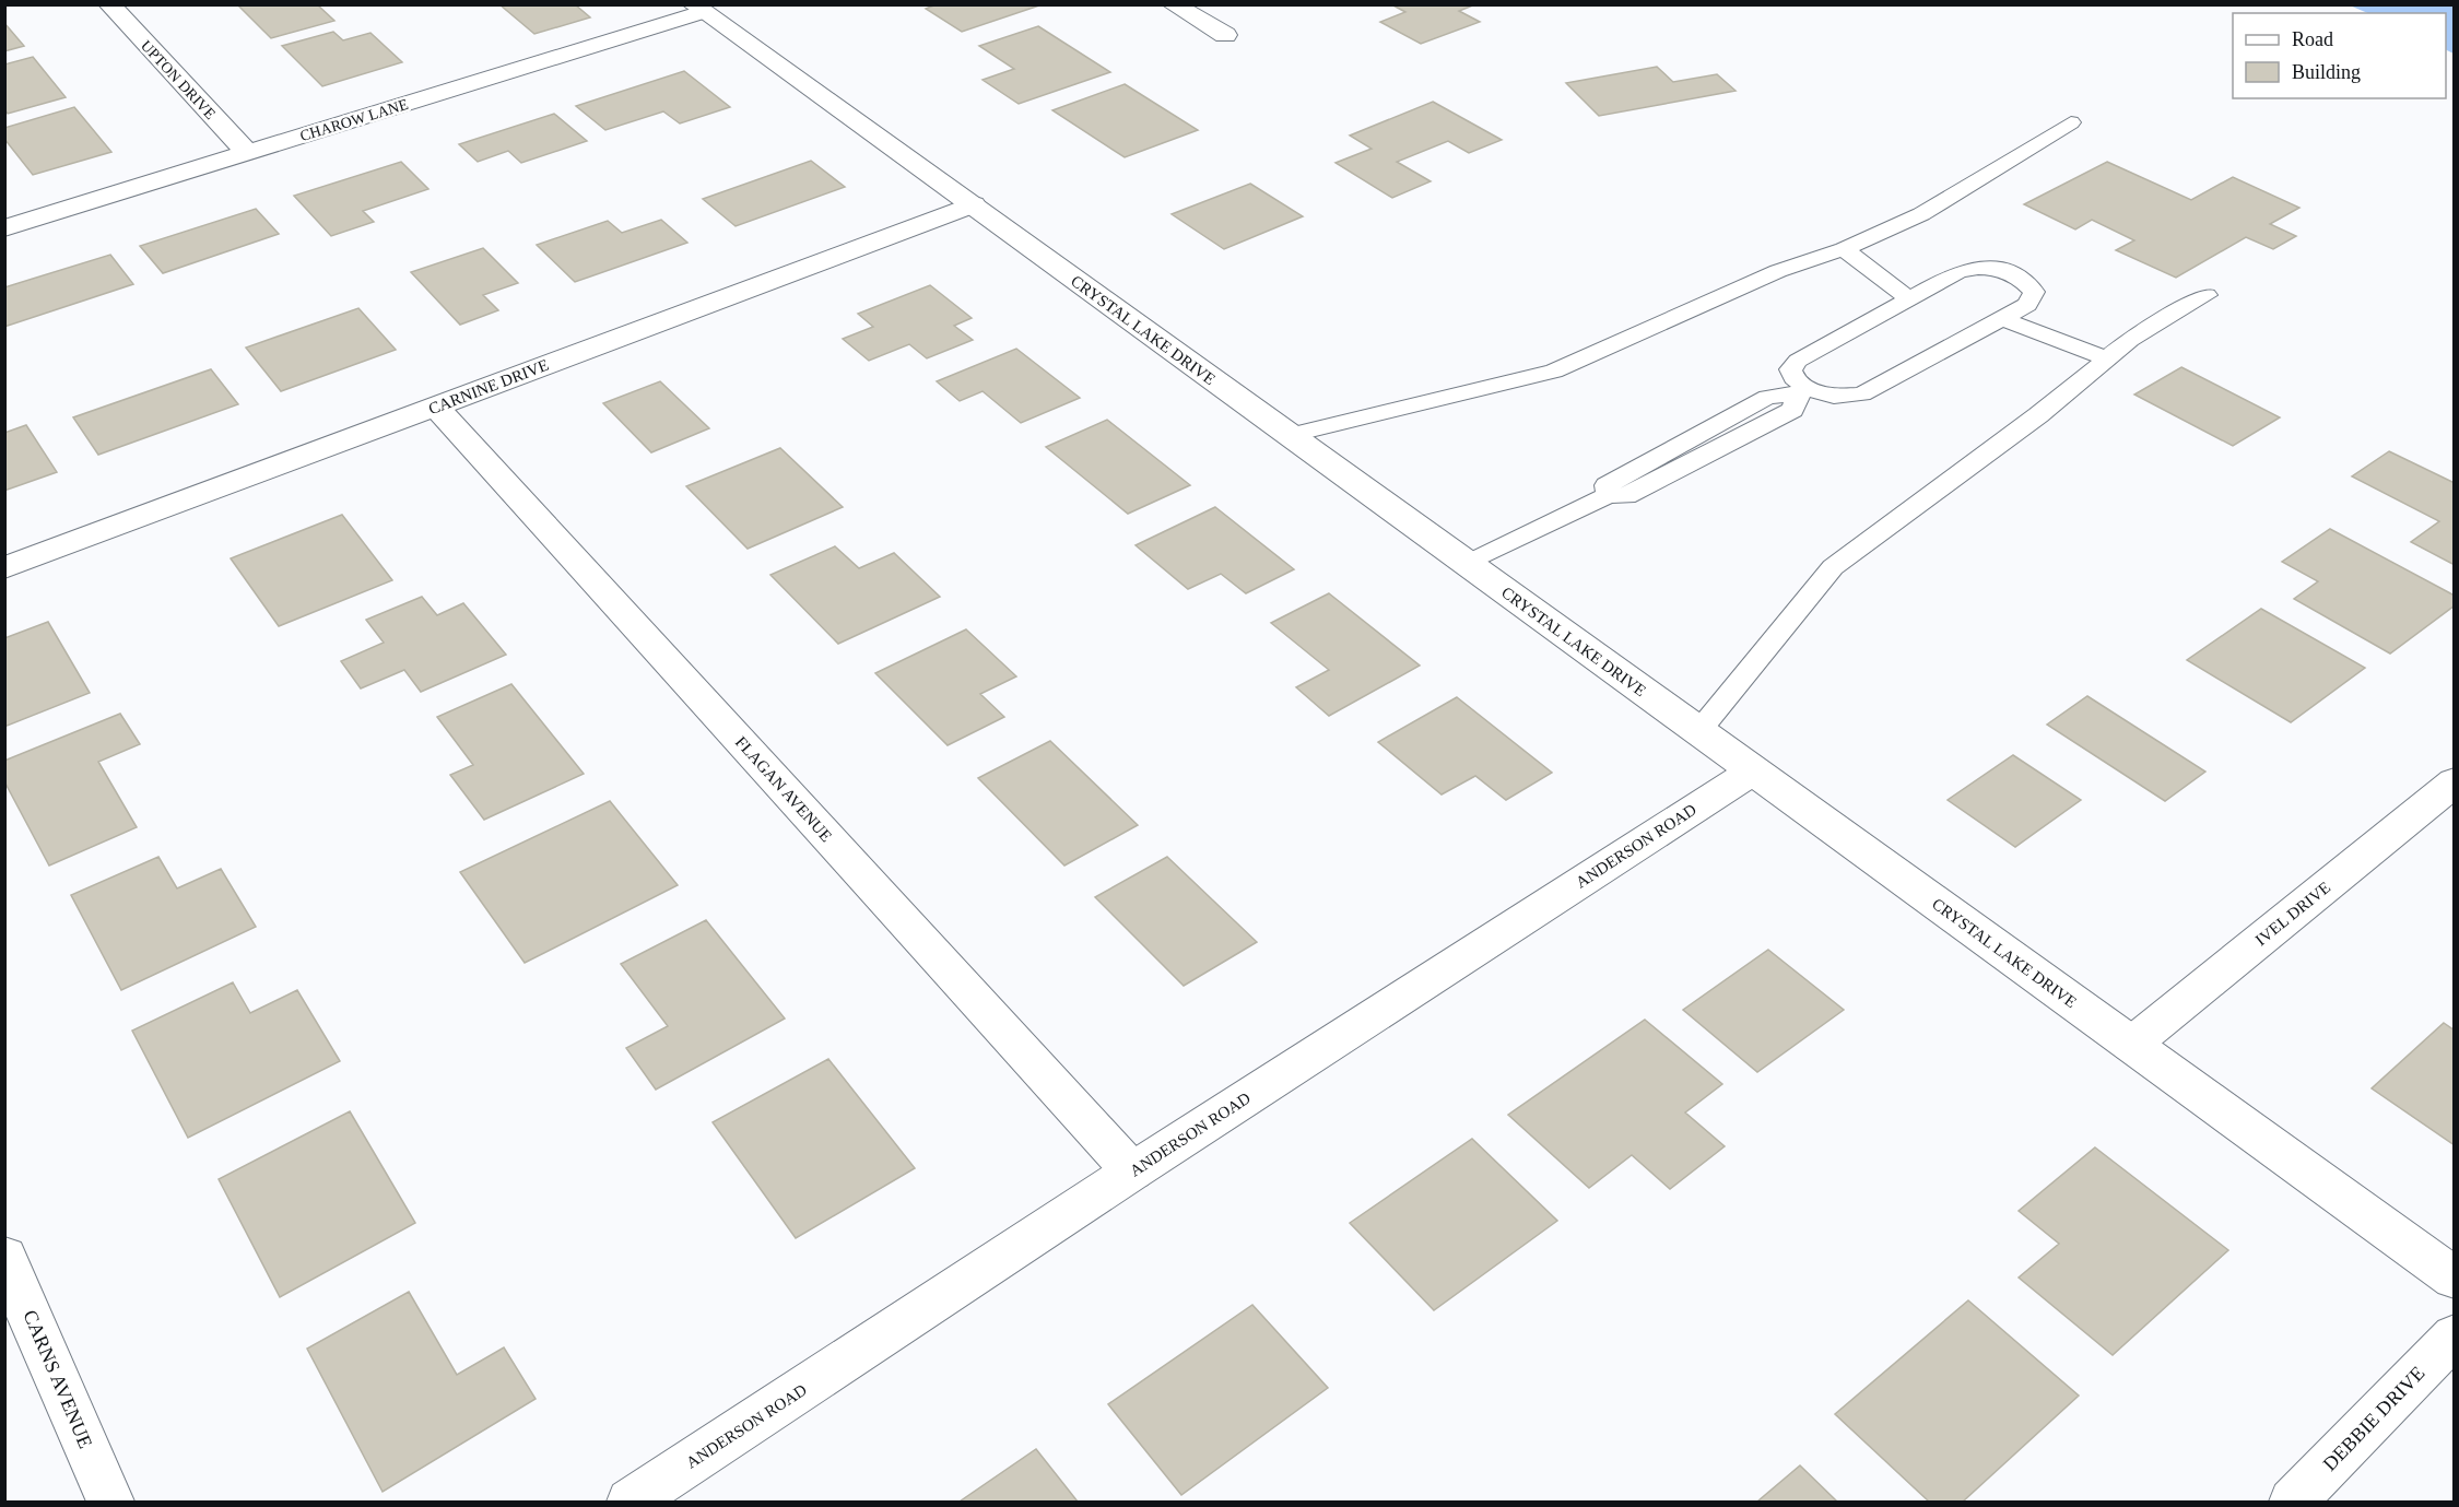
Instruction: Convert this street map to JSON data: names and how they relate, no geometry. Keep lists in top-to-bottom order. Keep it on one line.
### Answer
{"streets":{"street":["UPTON DRIVE","CHAROW LANE","CRYSTAL LAKE DRIVE","CARNINE DRIVE","FLAGAN AVENUE","ANDERSON ROAD","IVEL DRIVE","CARNS AVENUE","DEBBIE DRIVE"]},"crossings":[["UPTON DRIVE","CHAROW LANE"],["CHAROW LANE","CRYSTAL LAKE DRIVE"],["CRYSTAL LAKE DRIVE","CARNINE DRIVE"],["CRYSTAL LAKE DRIVE","ANDERSON ROAD"],["CRYSTAL LAKE DRIVE","IVEL DRIVE"],["CARNINE DRIVE","FLAGAN AVENUE"],["FLAGAN AVENUE","ANDERSON ROAD"]],"legend":["Road","Building"]}
